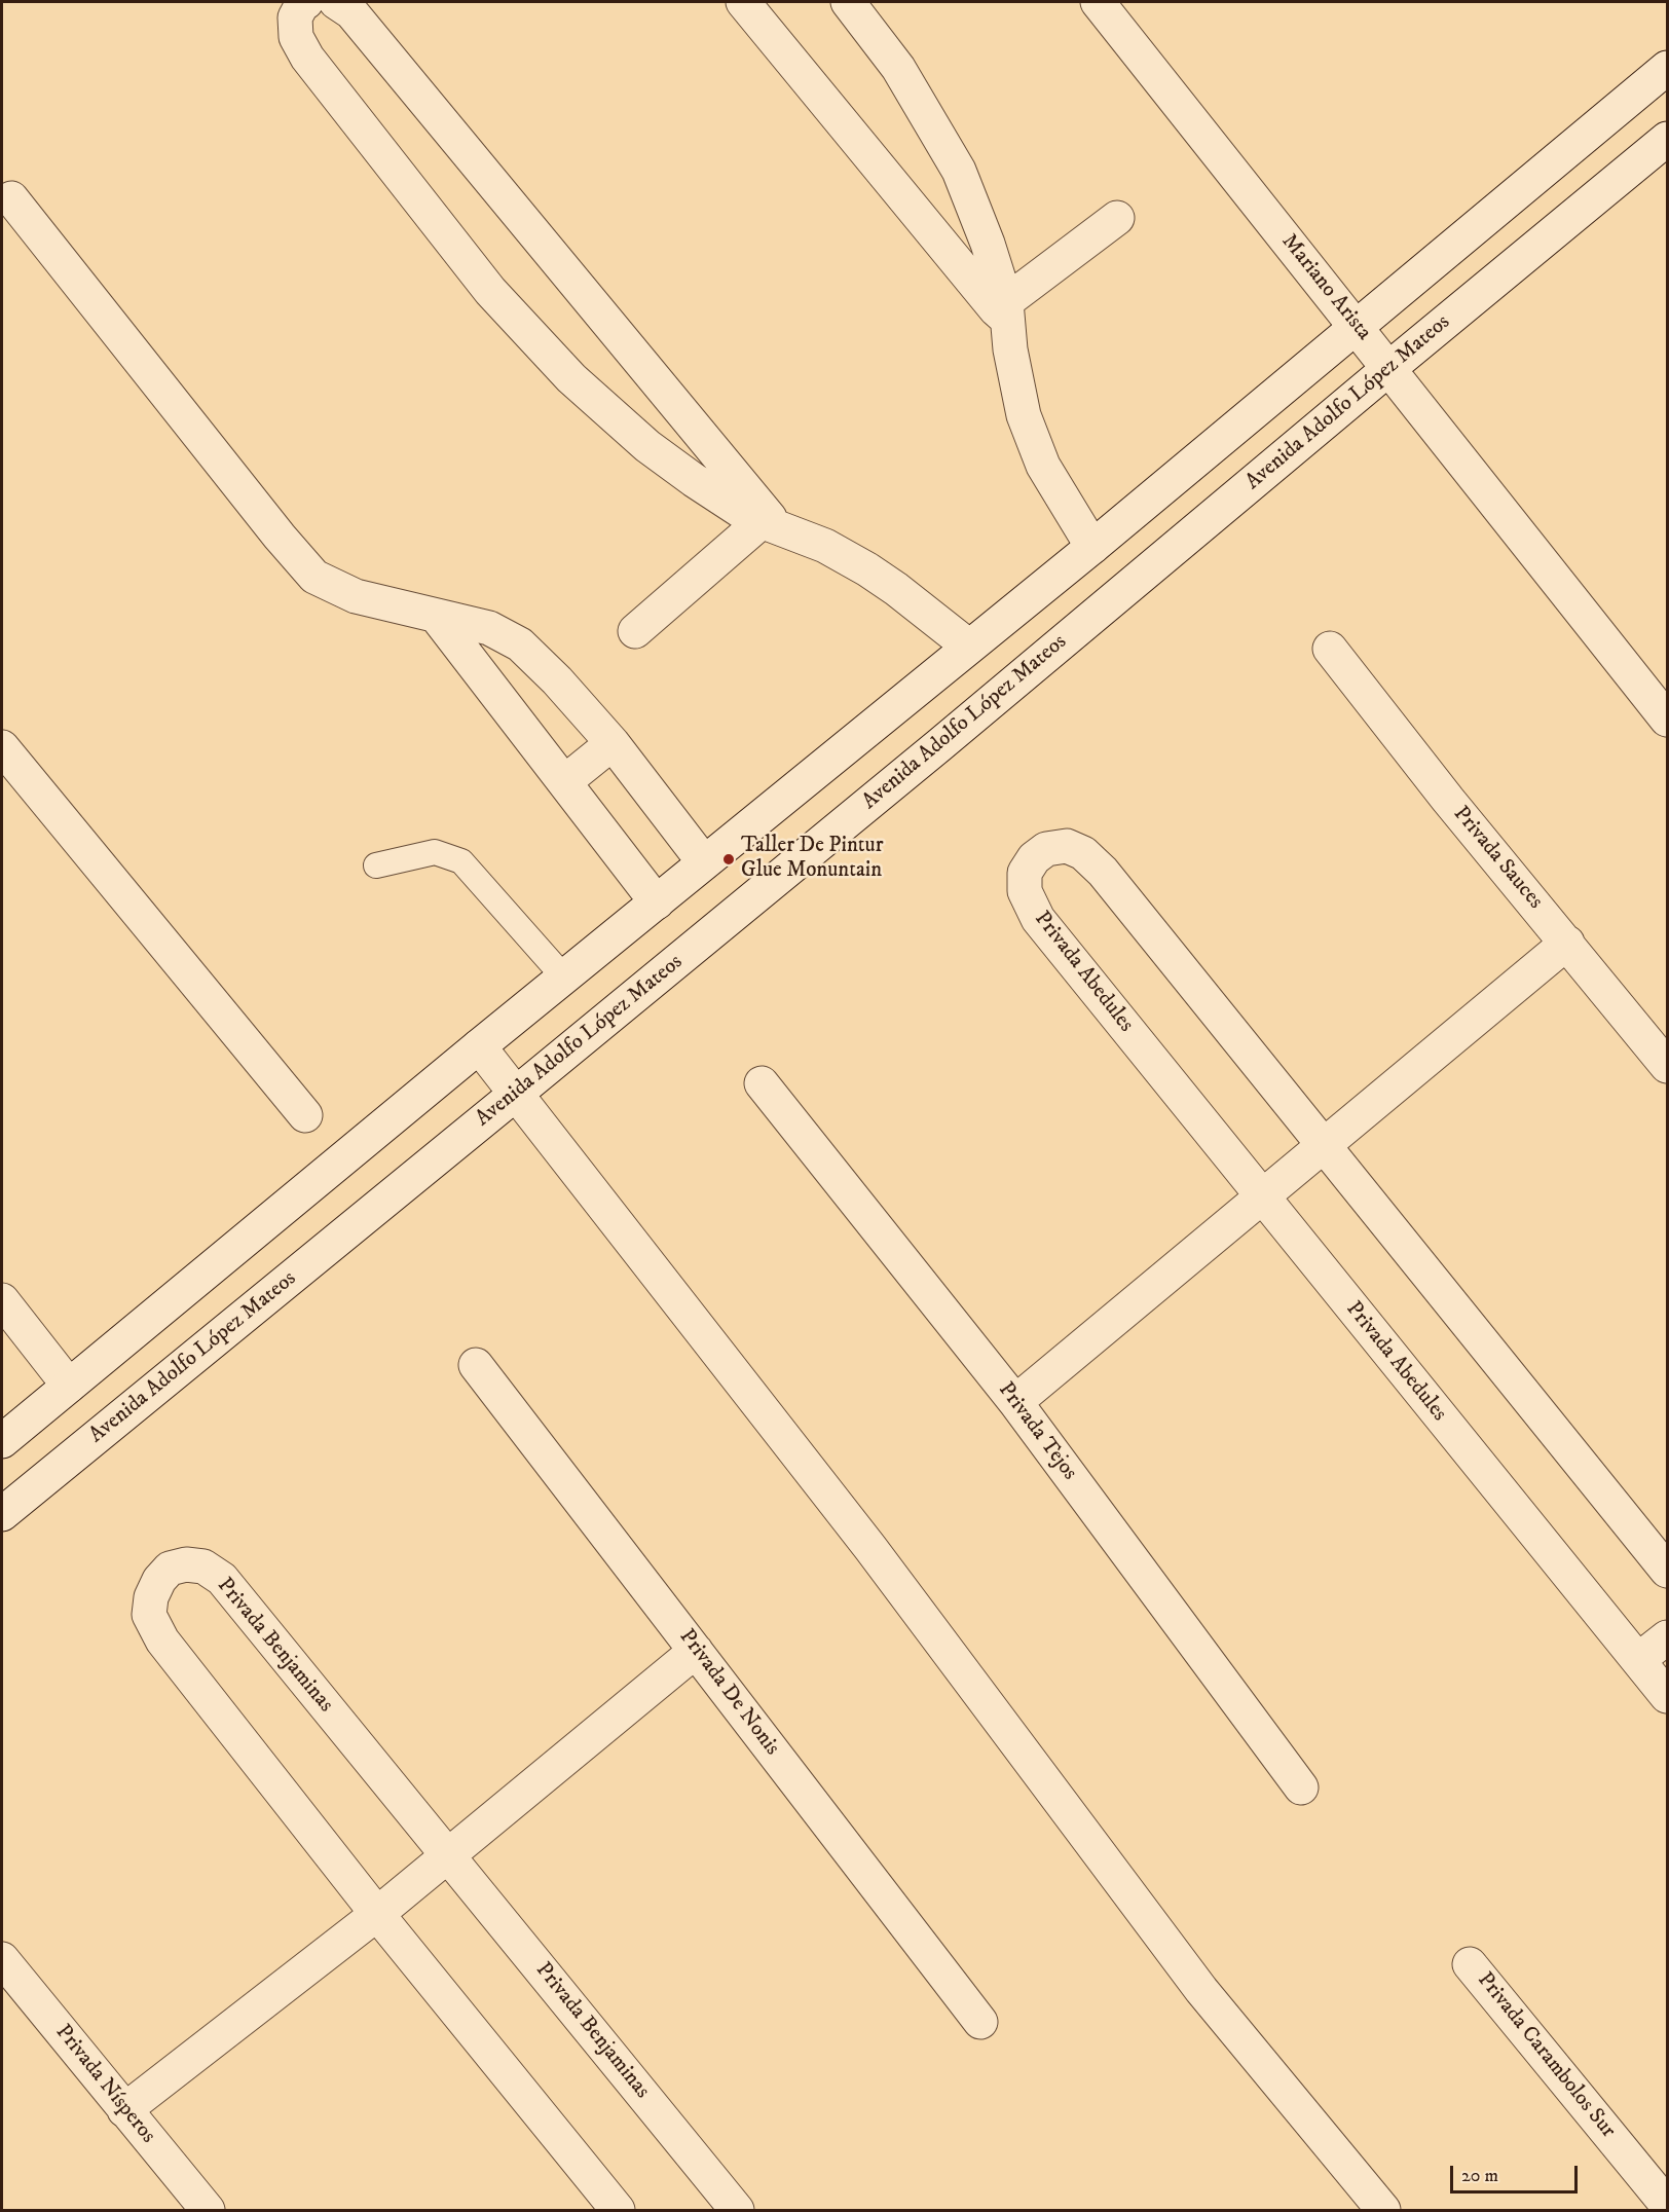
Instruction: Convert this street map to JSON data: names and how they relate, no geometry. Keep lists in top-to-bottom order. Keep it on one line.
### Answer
{"streets":{"street":["Mariano Arista","Avenida Adolfo López Mateos","Privada Sauces","Privada Abedules","Privada Tejos","Privada Benjaminas","Privada De Nonis","Privada Carambolos Sur","Privada Nísperos"]},"crossings":[["Mariano Arista","Avenida Adolfo López Mateos"]],"places":["Taller De Pintur Glue Monuntain"],"scale_bar":"20 m"}
